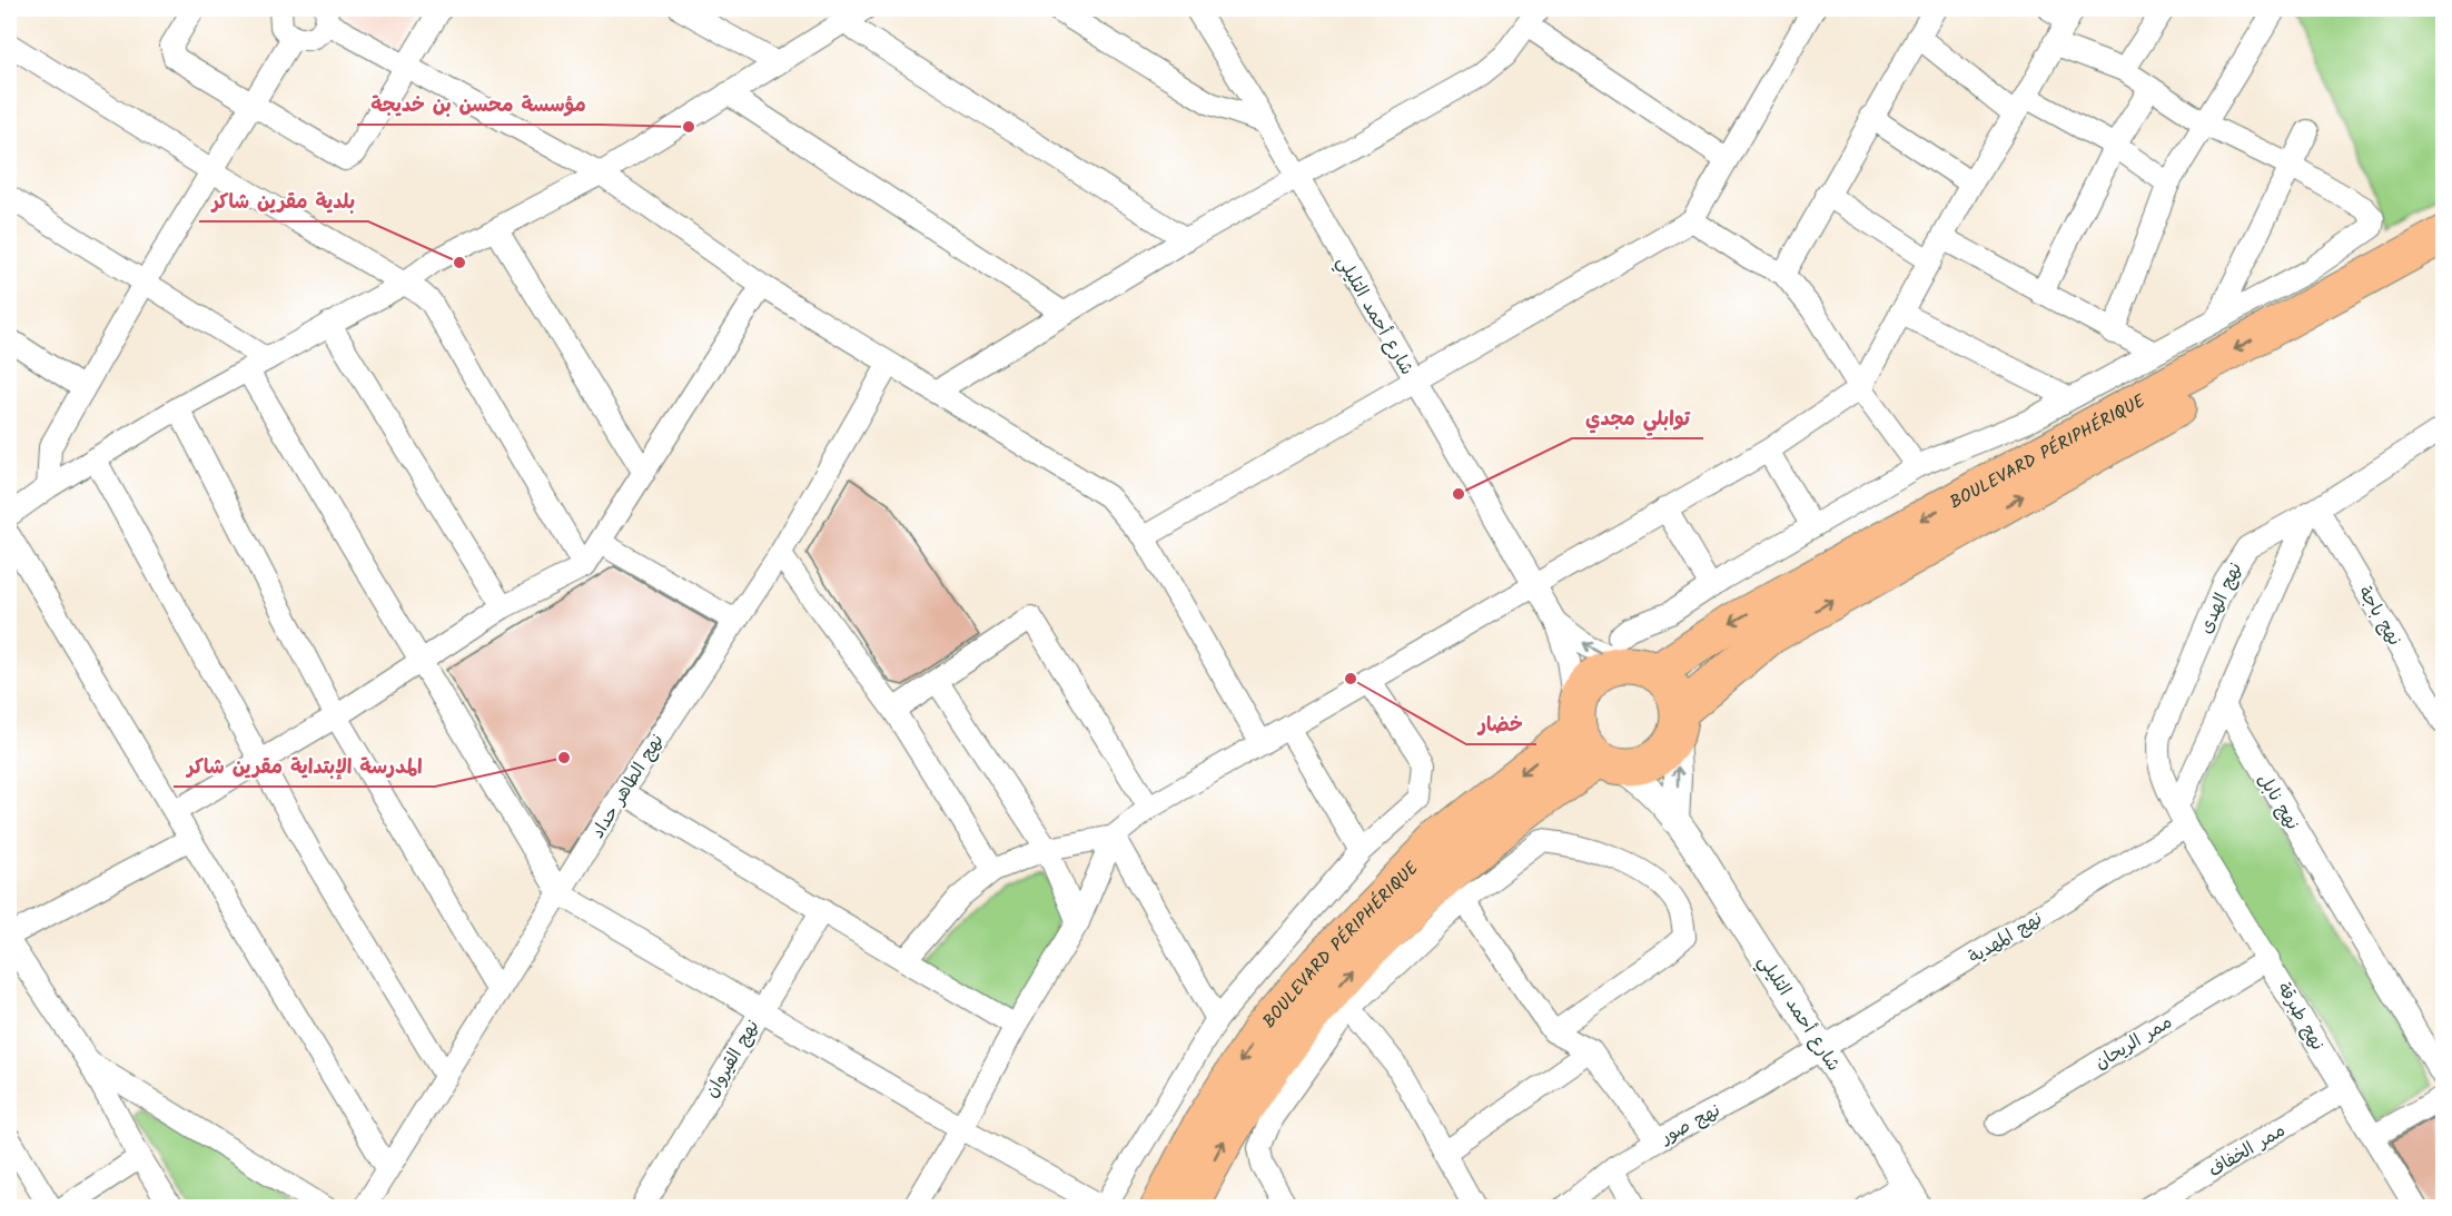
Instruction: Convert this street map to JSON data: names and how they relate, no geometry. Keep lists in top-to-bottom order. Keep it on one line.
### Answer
{"streets":{"highway":["BOULEVARD PÉRIPHÉRIQUE"],"street":["شارع أحمد التليلي","نهج الهدى","نهج باجة","نهج الطاهر حداد","نهج نابل","نهج المهدية","نهج طبرقة","ممر الريحان","نهج القيروان","نهج صور","ممر الخفاف"]},"crossings":[["شارع أحمد التليلي","BOULEVARD PÉRIPHÉRIQUE"],["شارع أحمد التليلي","نهج المهدية"],["شارع أحمد التليلي","نهج صور"],["نهج الهدى","نهج باجة"],["نهج الهدى","نهج المهدية"],["نهج الهدى","نهج طبرقة"],["نهج المهدية","نهج طبرقة"],["نهج المهدية","نهج صور"],["نهج طبرقة","ممر الريحان"],["نهج طبرقة","ممر الخفاف"]],"places":["مؤسسة محسن بن خديجة","بلدية مقرين شاكر","توابلي مجدي","خضار","المدرسة الإبتداية مقرين شاكر"]}
